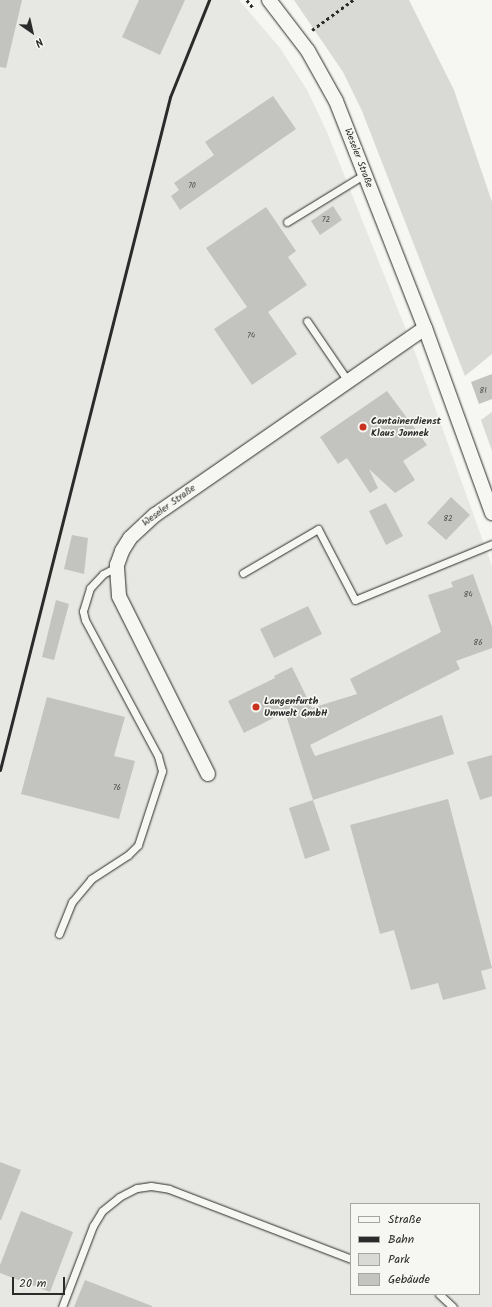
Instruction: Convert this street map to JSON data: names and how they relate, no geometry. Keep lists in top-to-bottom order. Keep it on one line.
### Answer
{"streets":{"street":["Weseler Straße"]},"places":["Containerdienst Klaus Jonnek","Langenfurth Umwelt GmbH"],"house_numbers":["70","72","74","81","82","84","86","76"],"legend":["Straße","Bahn","Park","Gebäude"],"scale_bar":"20 m","north":"bottom right"}
